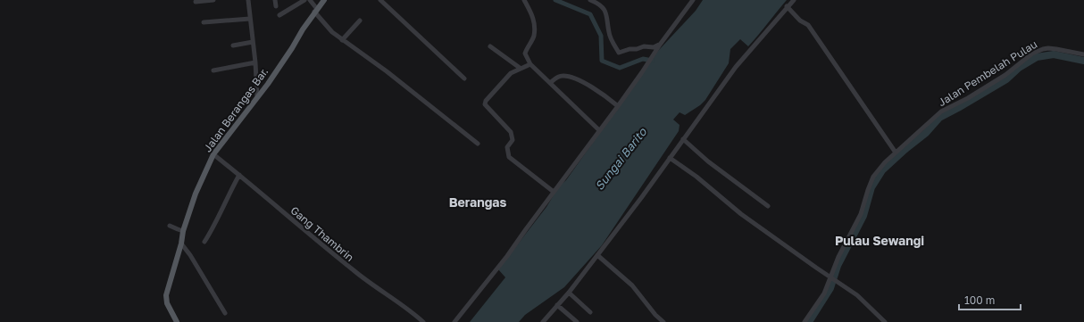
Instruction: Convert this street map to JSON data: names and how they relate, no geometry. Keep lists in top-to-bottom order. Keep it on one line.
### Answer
{"streets":{"main road":["Jalan Berangas Bar."],"street":["Jalan Pembelah Pulau","Gang Thambrin"]},"crossings":[["Jalan Berangas Bar.","Gang Thambrin"]],"districts":["Berangas","Pulau Sewangi"],"water":["Sungai Barito"],"scale_bar":"100 m"}
